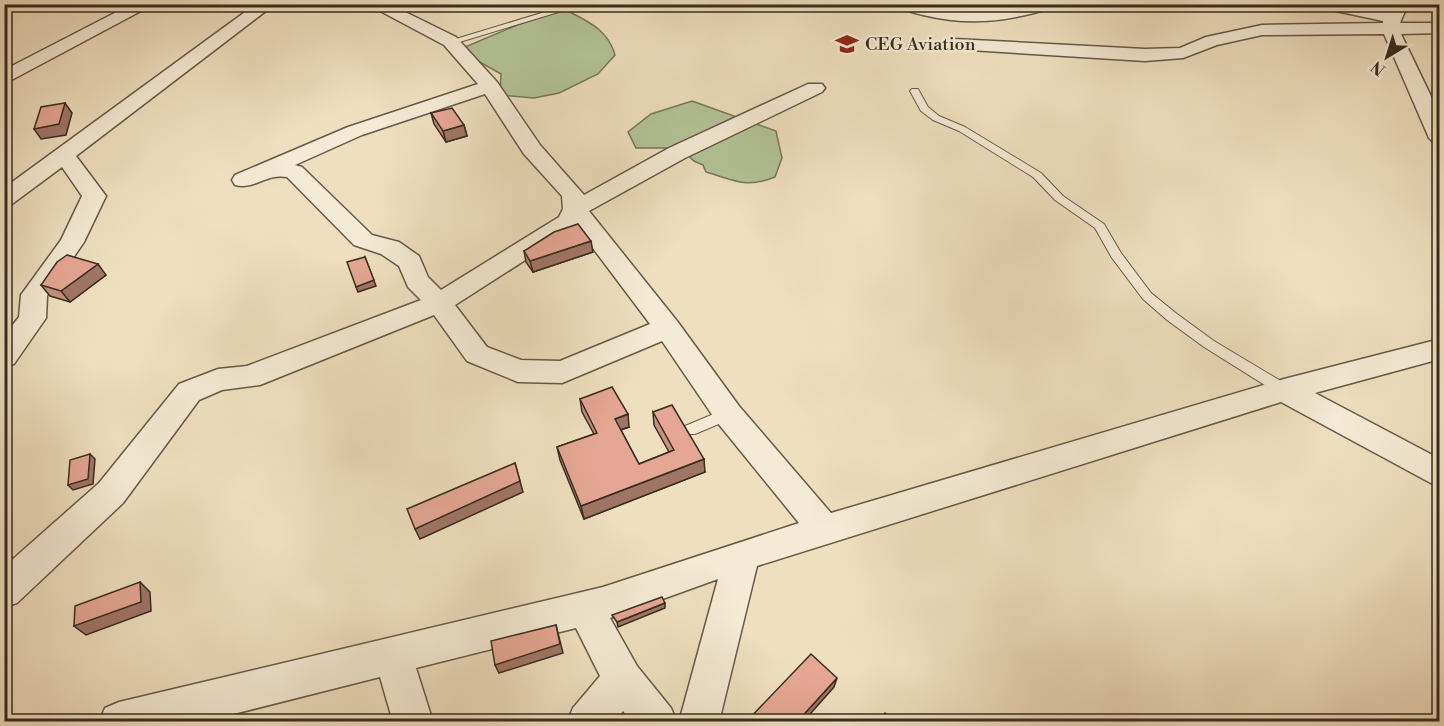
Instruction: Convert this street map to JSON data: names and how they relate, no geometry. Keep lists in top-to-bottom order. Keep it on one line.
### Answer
{"places":{"school or university":["CEG Aviation"]},"north":"bottom left"}
